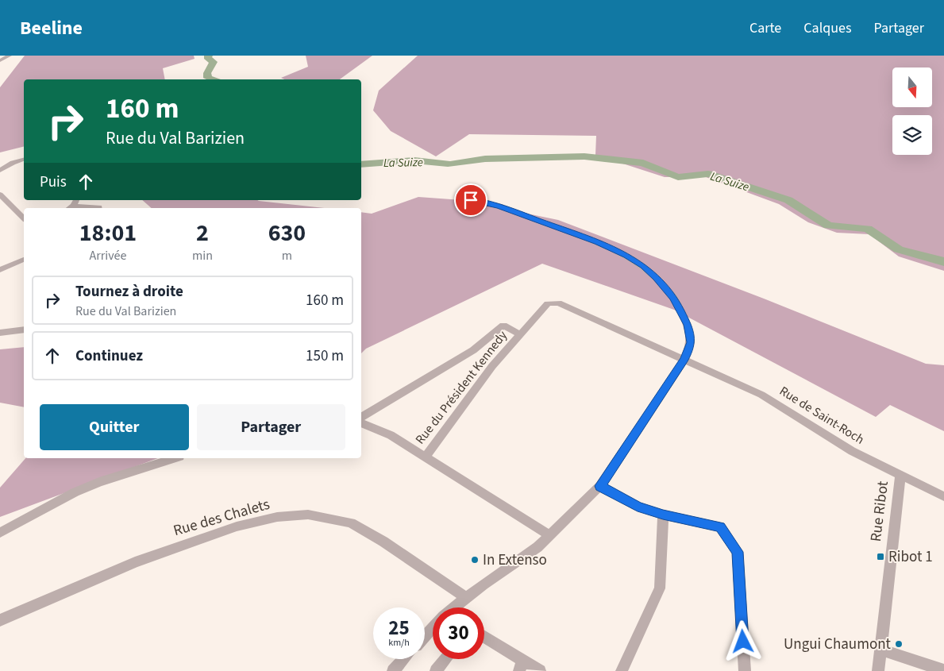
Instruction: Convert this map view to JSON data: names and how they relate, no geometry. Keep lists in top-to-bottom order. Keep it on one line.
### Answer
{"streets":{"street":["Rue du Président Kennedy","Rue de Saint-Roch","Rue Ribot","Rue des Chalets"]},"crossings":[["Rue du Président Kennedy","Rue de Saint-Roch"],["Rue de Saint-Roch","Rue Ribot"]],"water":["La Suize"],"places":{"transit":["Ribot 1"],"other":["In Extenso","Ungui Chaumont"]},"north":"bottom","page":{"header":"Beeline","nav":["Carte","Calques","Partager"],"turn":["160 m","Rue du Val Barizien"],"then":"Puis","eta":["18:01","Arrivée","2","min","630","m"],"list":[{"name":"Tournez à droite","note":"Rue du Val Barizien","value":"160 m"},{"name":"Continuez","value":"150 m"}],"buttons":["Quitter","Partager"],"speed":"25 km/h","limit":"30"}}
